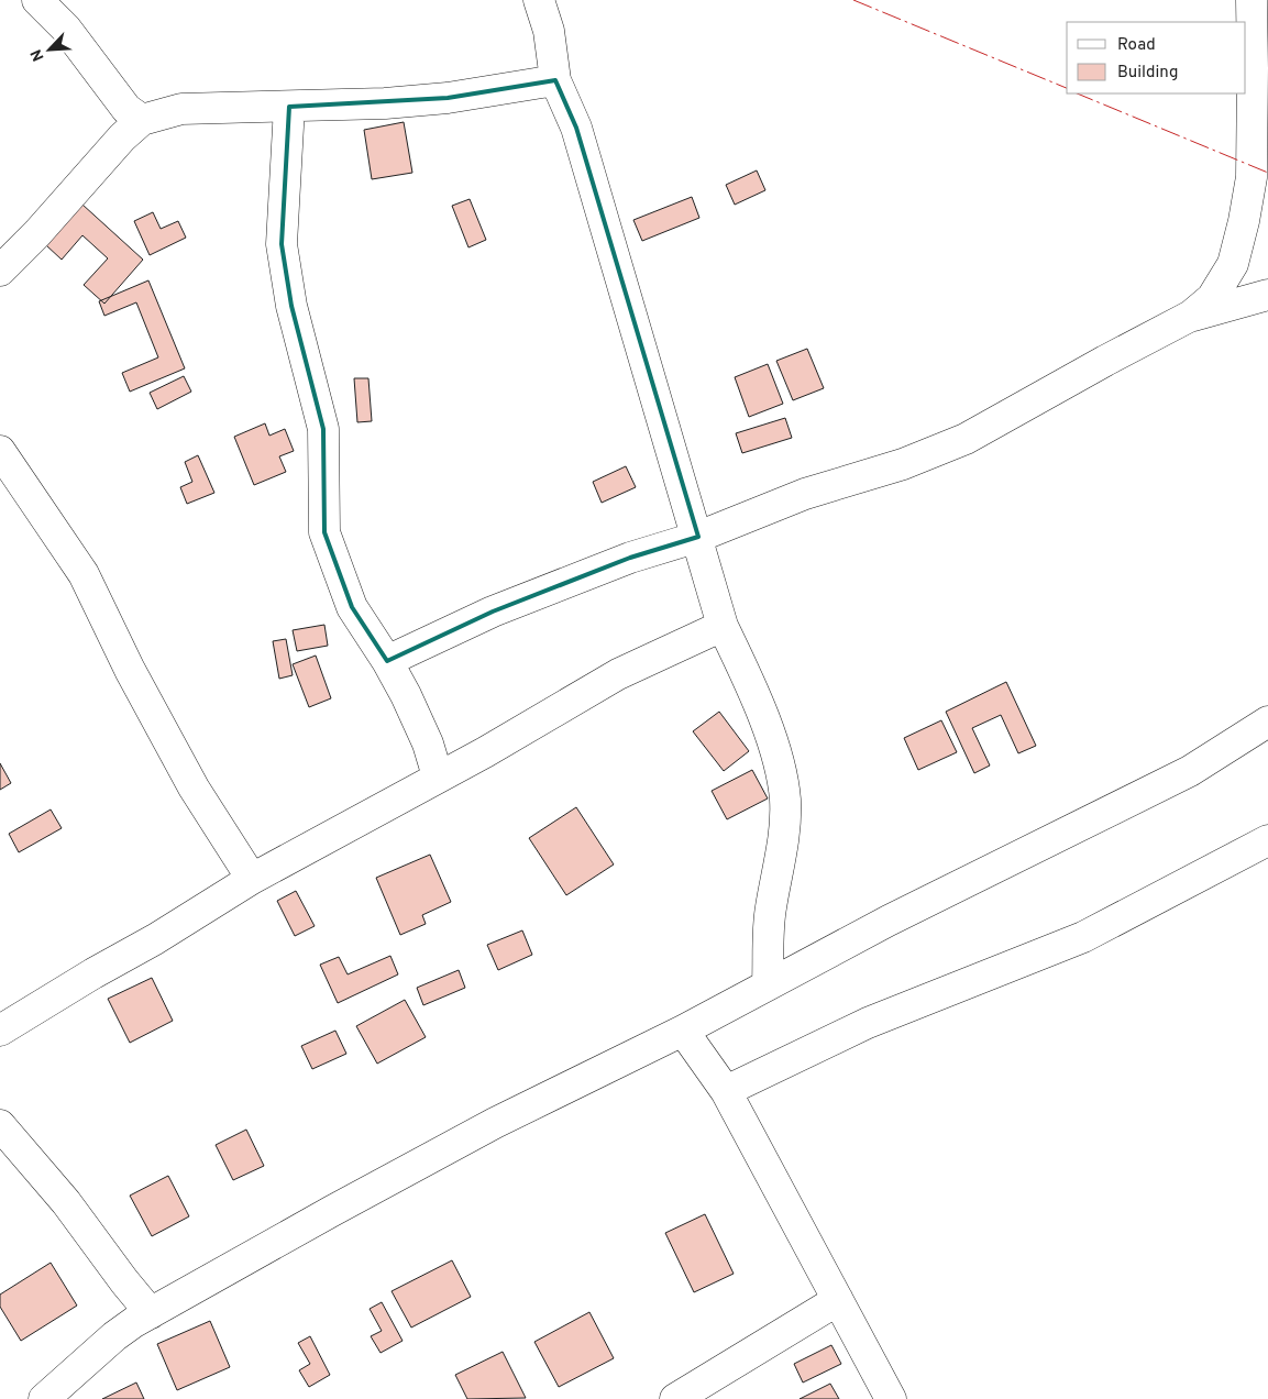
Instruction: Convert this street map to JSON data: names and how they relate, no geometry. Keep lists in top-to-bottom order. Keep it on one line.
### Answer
{"legend":["Road","Building"],"north":"bottom left"}
